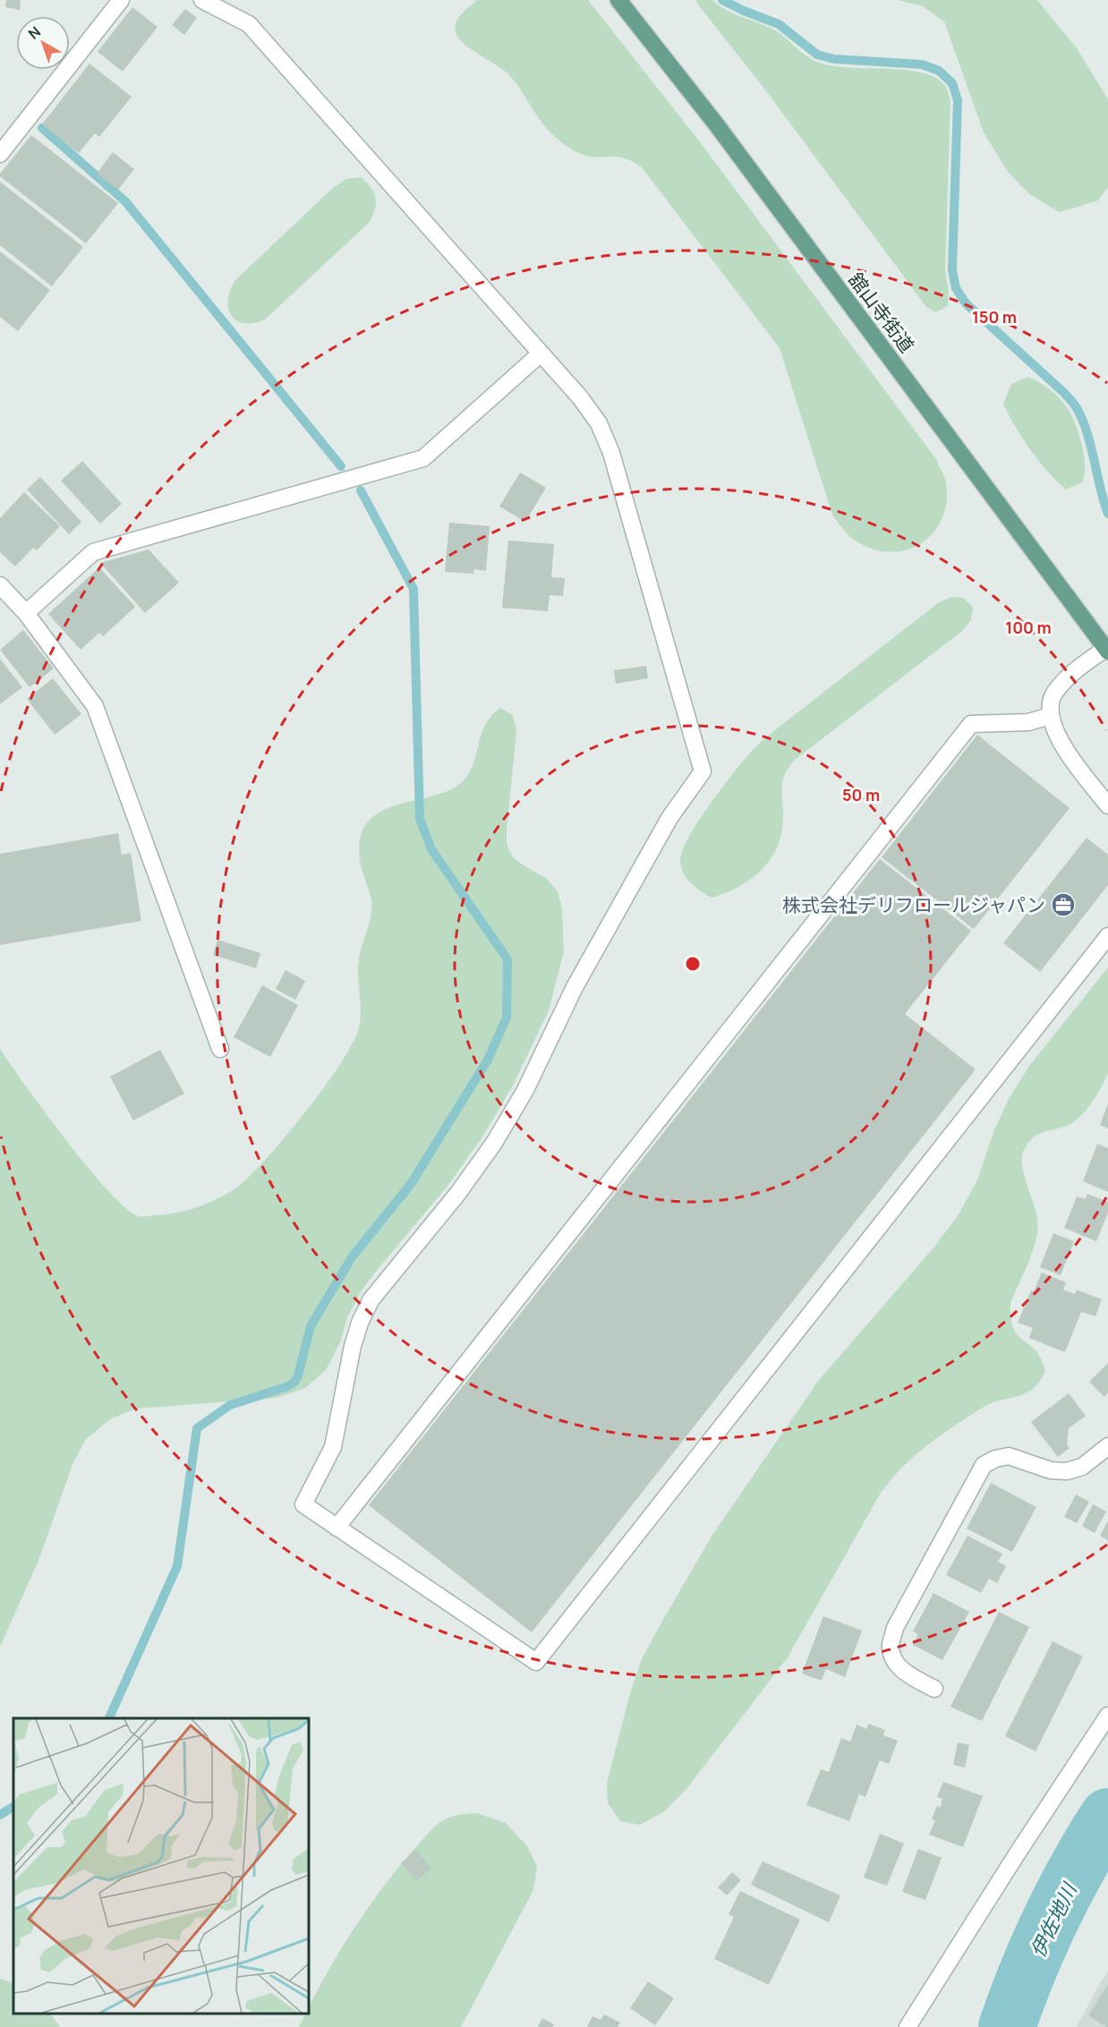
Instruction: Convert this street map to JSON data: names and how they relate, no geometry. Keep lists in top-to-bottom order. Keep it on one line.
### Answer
{"streets":{"main road":["舘山寺街道"]},"water":["伊佐地川"],"places":{"office":["株式会社デリフロールジャパン"]},"north":"top left","rings":["150 m","100 m","50 m"]}
